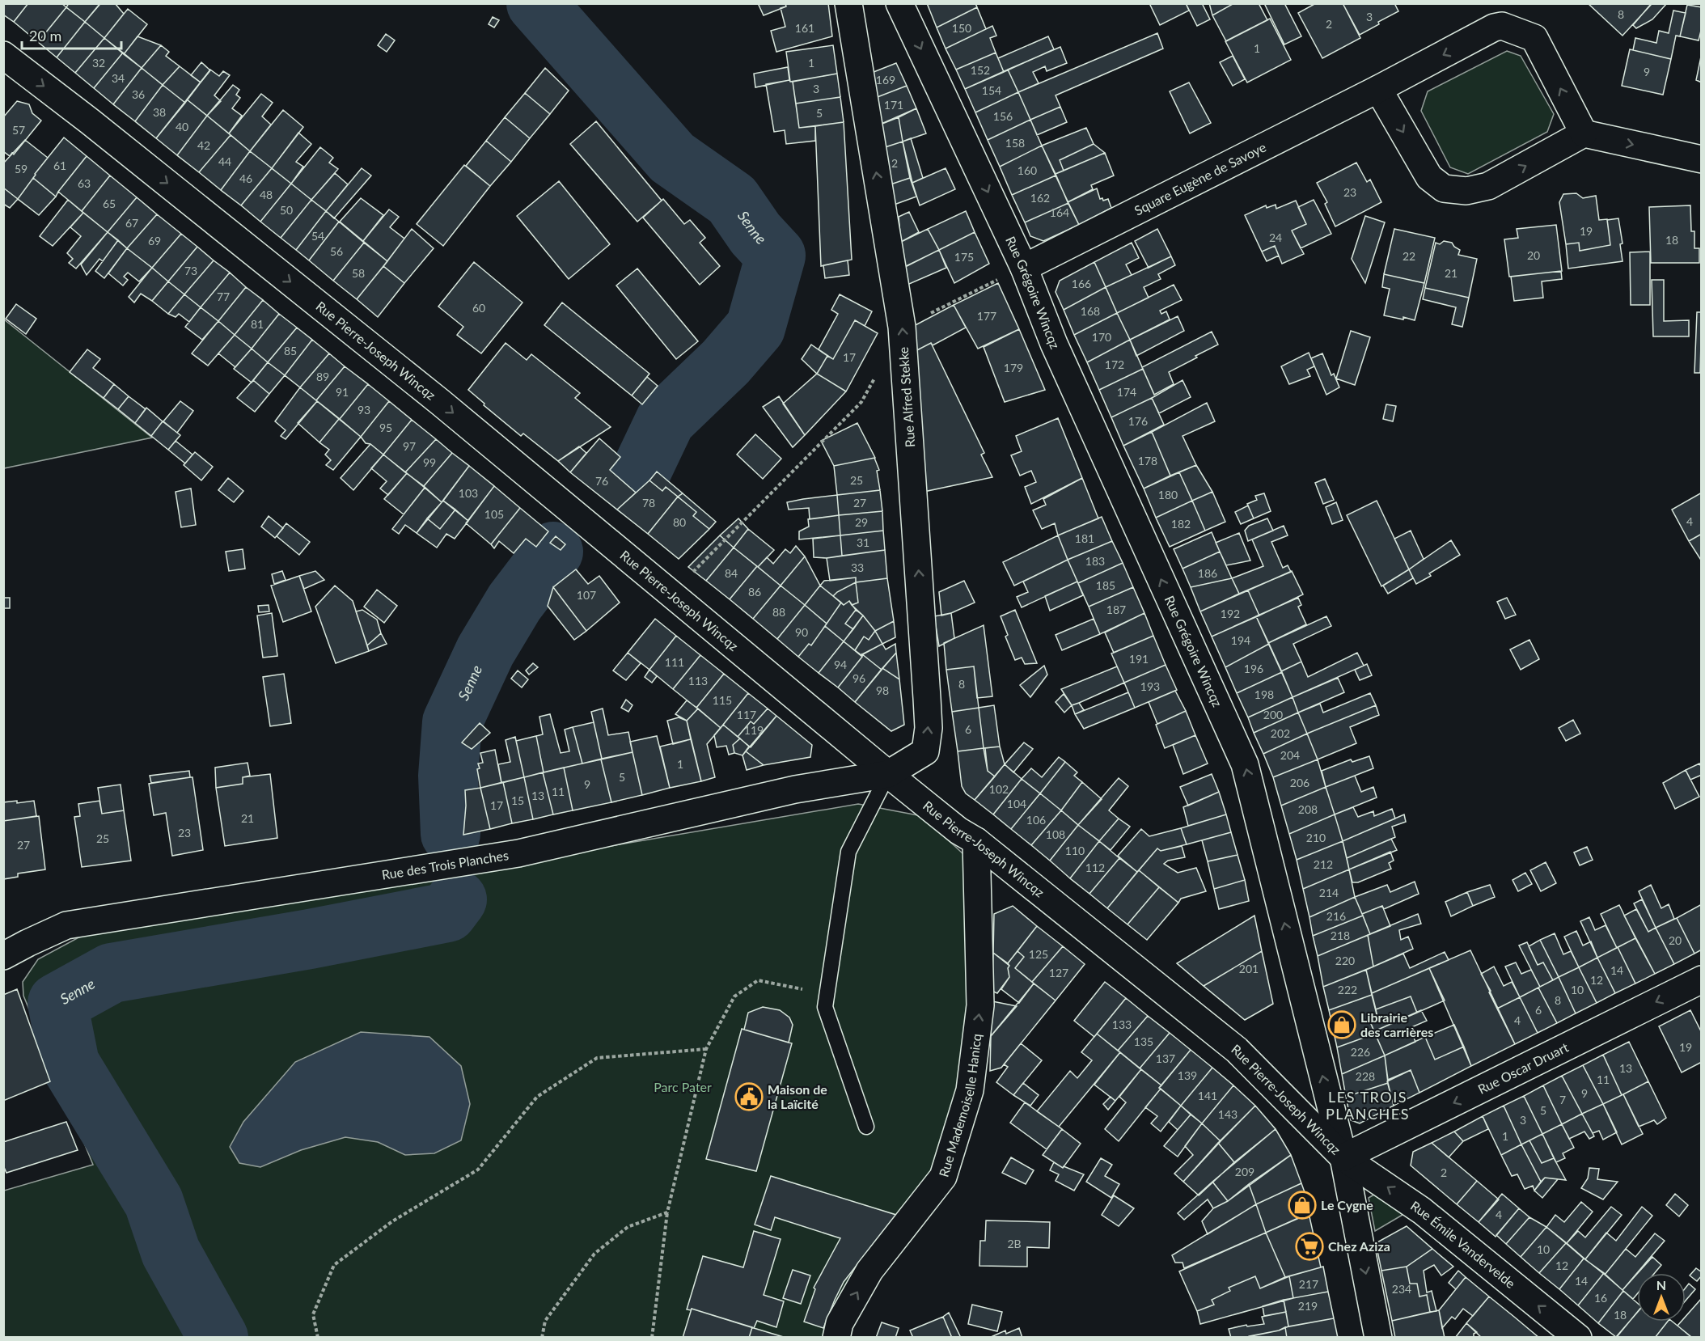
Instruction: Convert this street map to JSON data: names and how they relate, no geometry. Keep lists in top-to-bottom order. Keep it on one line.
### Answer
{"streets":{"street":["Square Eugène de Savoye","Rue Grégoire Wincqz","Rue Pierre-Joseph Wincqz","Rue Alfred Stekke","Rue des Trois Planches","Rue Oscar Druart","Rue Mademoiselle Hanicq","Rue Émile Vandervelde"]},"crossings":[["Square Eugène de Savoye","Rue Grégoire Wincqz"],["Rue Grégoire Wincqz","Rue Pierre-Joseph Wincqz"],["Rue Grégoire Wincqz","Rue Oscar Druart"],["Rue Grégoire Wincqz","Rue Émile Vandervelde"],["Rue Pierre-Joseph Wincqz","Rue Alfred Stekke"],["Rue Pierre-Joseph Wincqz","Rue des Trois Planches"],["Rue Pierre-Joseph Wincqz","Rue Oscar Druart"],["Rue Pierre-Joseph Wincqz","Rue Mademoiselle Hanicq"],["Rue Pierre-Joseph Wincqz","Rue Émile Vandervelde"],["Rue Alfred Stekke","Rue des Trois Planches"],["Rue Oscar Druart","Rue Émile Vandervelde"]],"one_way":["Rue Pierre-Joseph Wincqz","Rue Alfred Stekke","Rue Oscar Druart","Rue Mademoiselle Hanicq","Rue Émile Vandervelde"],"districts":["LES TROIS PLANCHES"],"water":["Senne"],"parks":["Parc Pater"],"places":{"shop":["Librairie des carrières","Le Cygne"],"public building":["Maison de la Laïcité"],"supermarket":["Chez Aziza"]},"house_numbers":["8","3","2","161","150","1","32","1","152","9","34","169","3","154","36","171","38","5","156","40","57","158","42","44","2","61","59","160","46","63","23","48","162","65","50","164","67","19","54","24","18","69","56","20","22","175","73","58","21","166","77","60","168","177","81","170","85","17","172","179","89","91","174","93","176","95","97","178","99","25","76","103","180","78","27","105","4","80","29","182","181","31","183","33","84","186","185","86","107","187","88","192","90","194","191","111","94","196","96","113","8","193","98","198","115","117","200","6","119","202","204","1","5","206","9","102","11","13","15","104","17","208","21","106","23","108","210","25","27","110","212","112","214","216","218","20","125","220","201","14","127","12","222","10","8","6","4","133","135","19","226","137","13","139","228","11","9","141","7","5","143","3","1","209","2","4","2B","10","12","14","217","234","16","219","18"],"scale_bar":"20 m","north":"top"}
